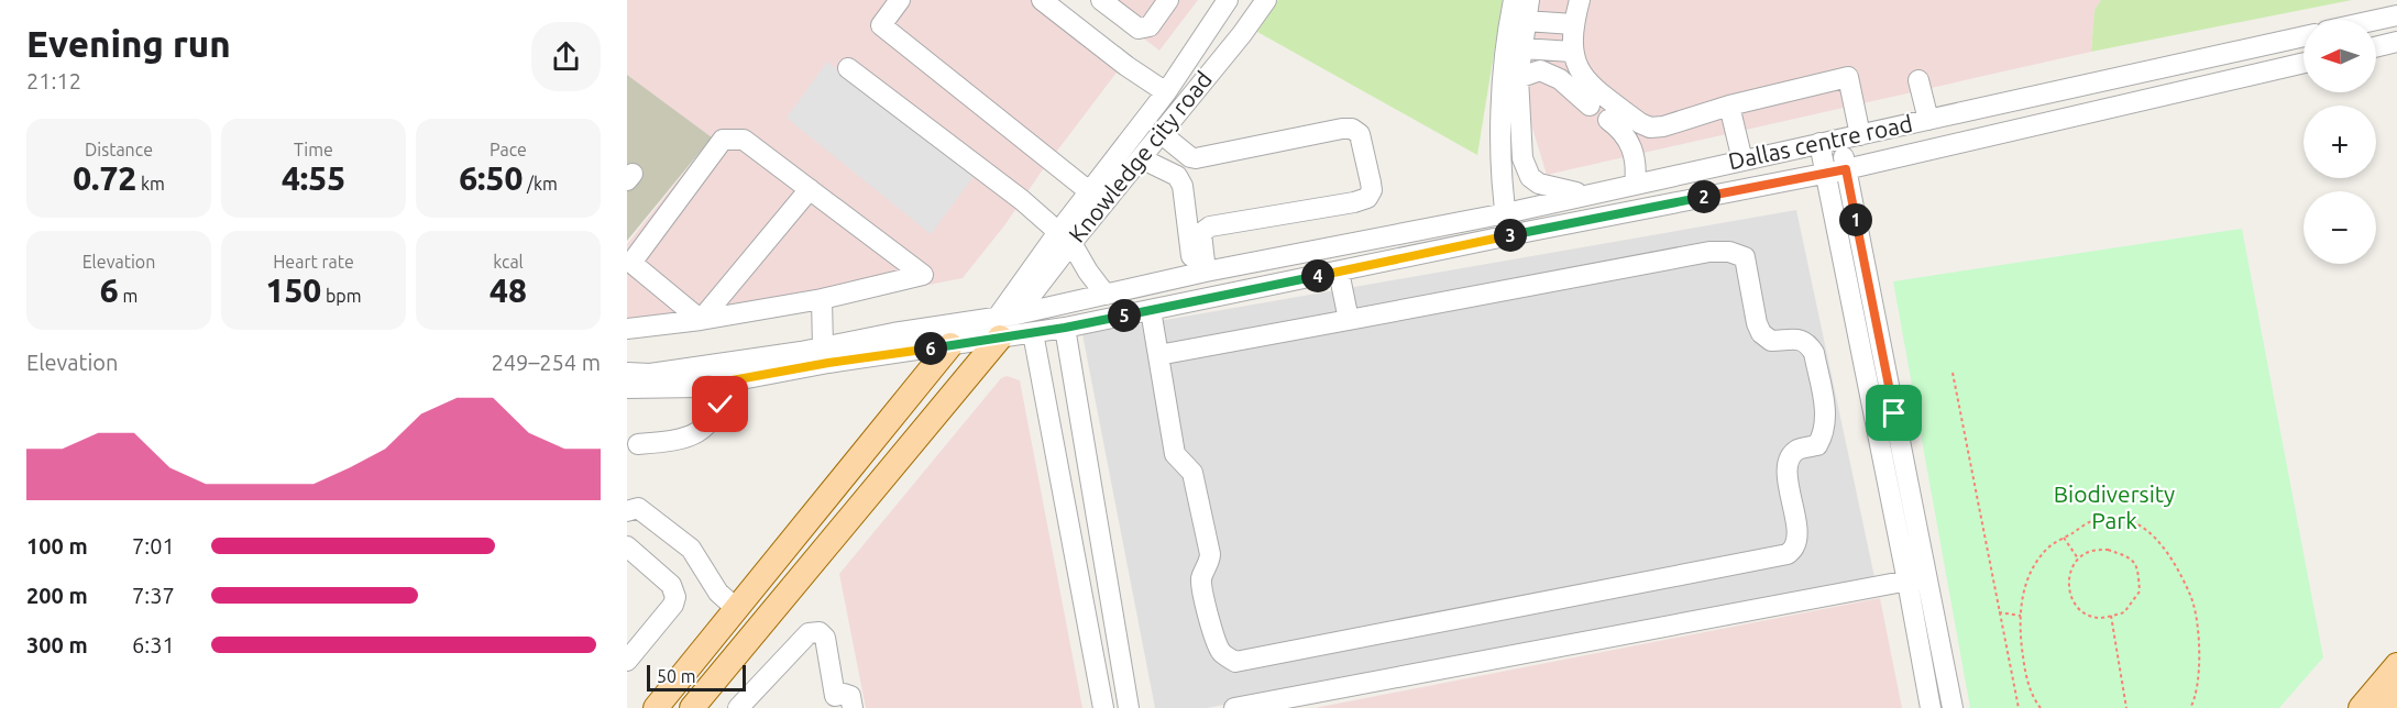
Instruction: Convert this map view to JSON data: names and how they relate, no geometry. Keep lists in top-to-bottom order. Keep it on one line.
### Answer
{"streets":{"street":["Dallas centre road","Knowledge city road"]},"crossings":[["Dallas centre road","Knowledge city road"]],"parks":["Biodiversity Park"],"scale_bar":"50 m","north":"left","page":{"heading":["Evening run","21:12"],"map_buttons":["+","−"],"stats":[["Distance","0.72 km"],["Time","4:55"],["Pace","6:50 /km"],["Elevation","6 m"],["Heart rate","150 bpm"],["kcal","48"]],"pins":["2","1","3","4","5","6"],"chart":["Elevation","249–254 m"],"list":[{"name":"100 m","note":"7:01"},{"name":"200 m","note":"7:37"},{"name":"300 m","note":"6:31"}],"scale":"50 m"}}
